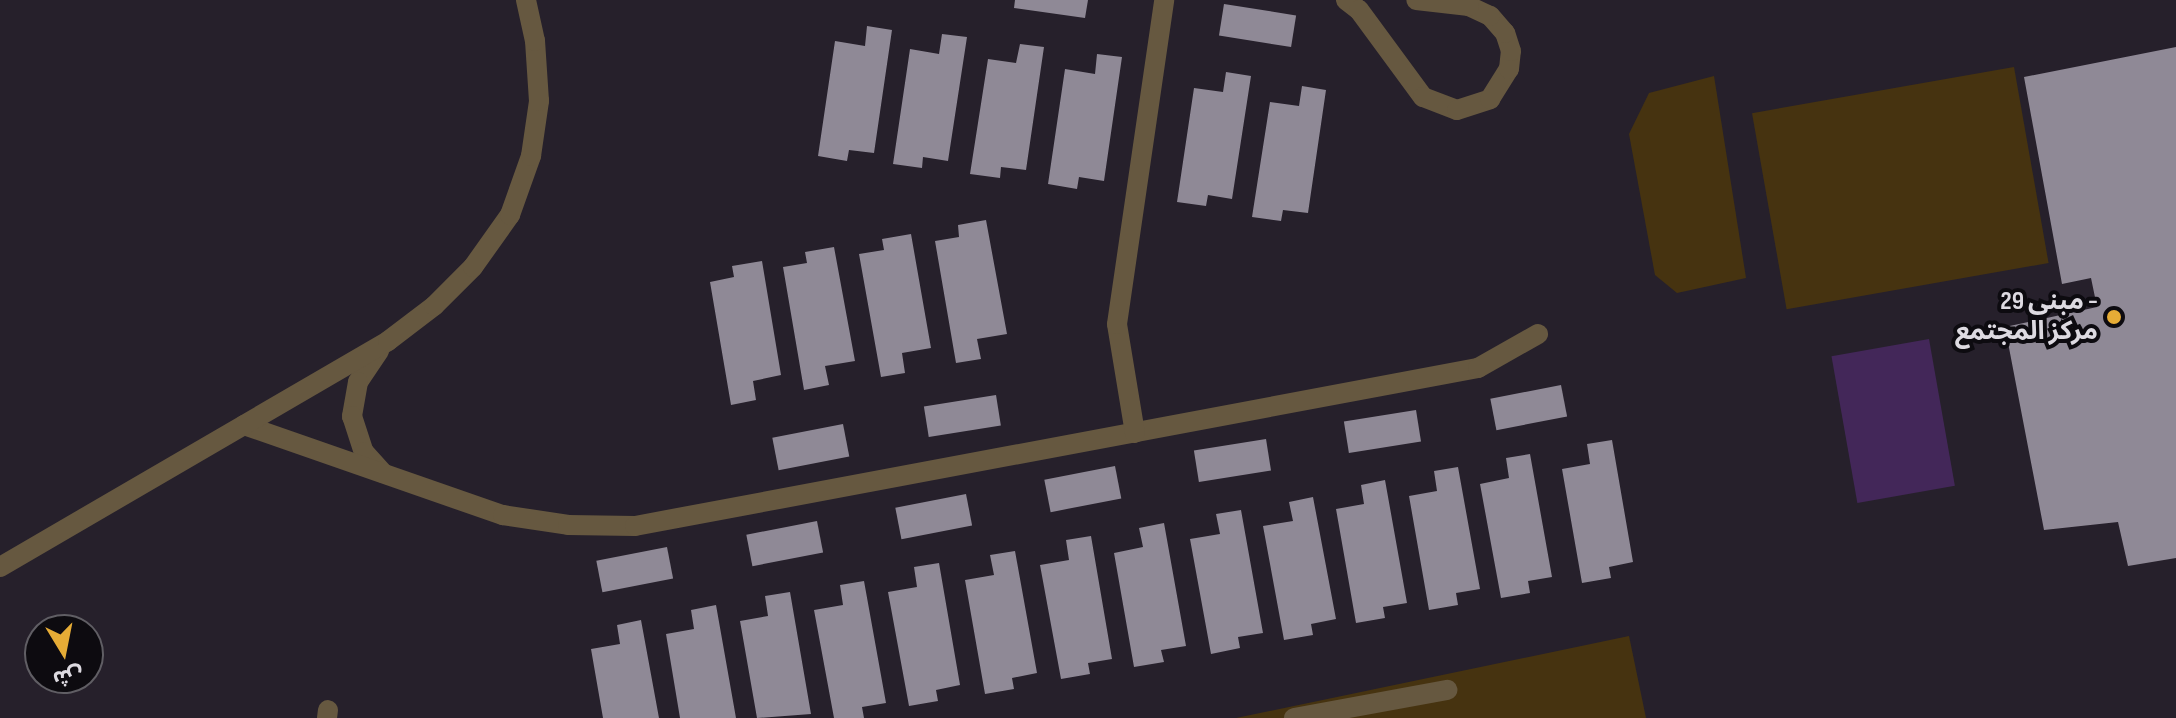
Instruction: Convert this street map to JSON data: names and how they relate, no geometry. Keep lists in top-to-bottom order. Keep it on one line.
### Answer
{"places":["مبنى 29 - مركز المجتمع"],"north":"bottom"}
